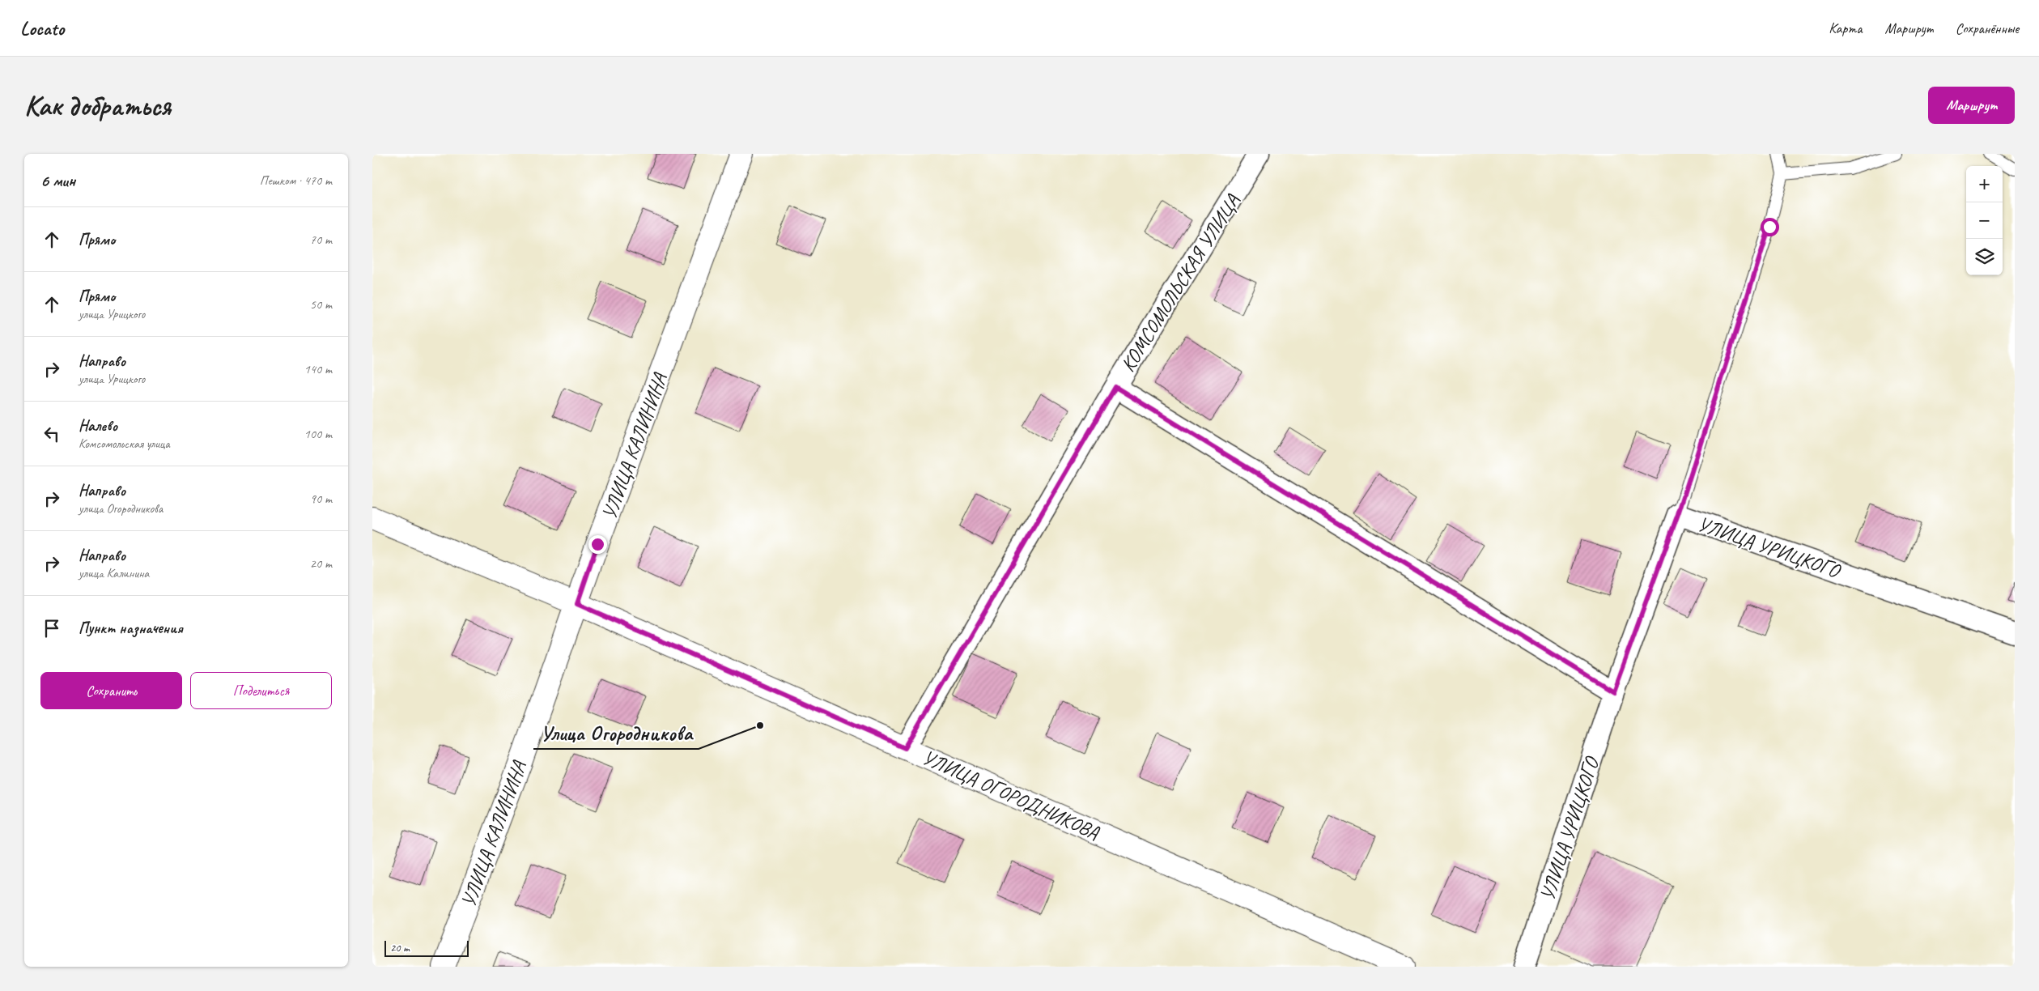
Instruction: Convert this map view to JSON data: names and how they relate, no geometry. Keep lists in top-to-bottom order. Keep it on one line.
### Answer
{"streets":{"street":["КОМСОМОЛЬСКАЯ УЛИЦА","УЛИЦА КАЛИНИНА","УЛИЦА УРИЦКОГО","УЛИЦА ОГОРОДНИКОВА"]},"crossings":[["КОМСОМОЛЬСКАЯ УЛИЦА","УЛИЦА ОГОРОДНИКОВА"],["УЛИЦА КАЛИНИНА","УЛИЦА ОГОРОДНИКОВА"]],"places":["Улица Огородникова"],"scale_bar":"20 m","page":{"header":"Locato","nav":["Карта","Маршрут","Сохранённые"],"buttons":["Маршрут",["Сохранить","Поделиться"]],"title":"Как добраться","heading":["6 мин","Пешком · 470 m"],"map_buttons":["+","−"],"list":[["Прямо","70 m"],["Прямо","улица Урицкого","50 m"],["Направо","улица Урицкого","140 m"],["Налево","Комсомольская улица","100 m"],["Направо","улица Огородникова","90 m"],["Направо","улица Калинина","20 m"],"Пункт назначения"],"scale":"20 m"}}
